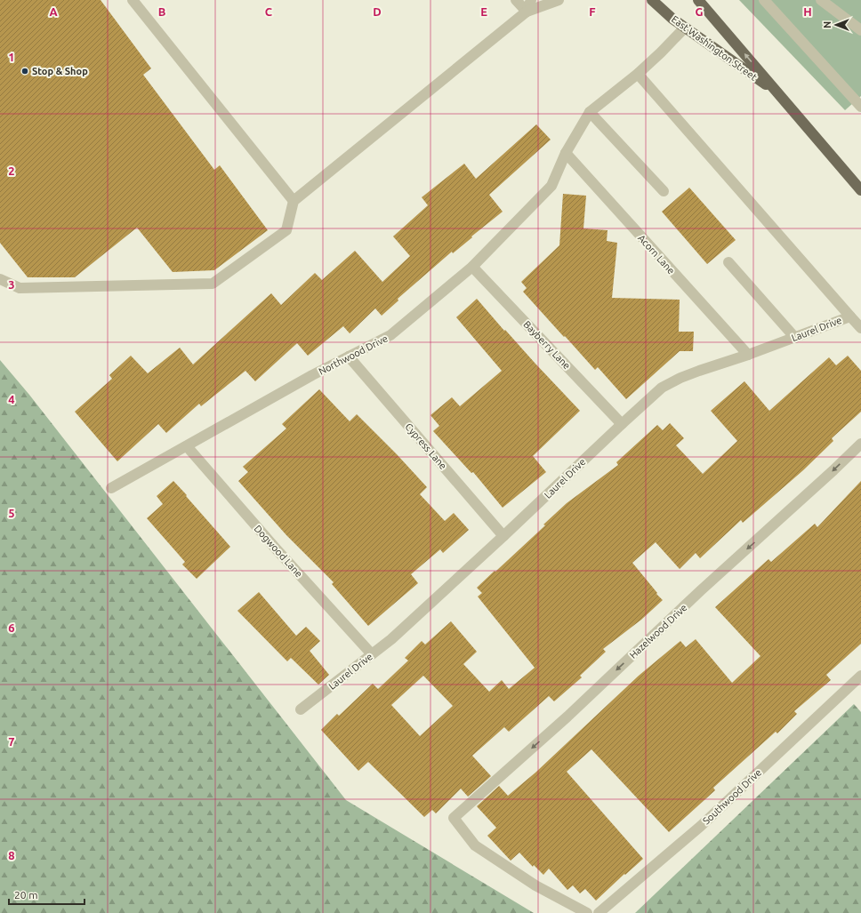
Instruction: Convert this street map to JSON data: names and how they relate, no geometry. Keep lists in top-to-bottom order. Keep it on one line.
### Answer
{"streets":{"main road":["East Washington Street"],"street":["Acorn Lane","Laurel Drive","Bayberry Lane","Northwood Drive","Cypress Lane","Dogwood Lane","Hazelwood Drive","Southwood Drive"]},"crossings":[["Acorn Lane","Laurel Drive"],["Acorn Lane","Northwood Drive"],["Laurel Drive","Bayberry Lane"],["Laurel Drive","Cypress Lane"],["Laurel Drive","Dogwood Lane"],["Bayberry Lane","Northwood Drive"],["Northwood Drive","Cypress Lane"],["Northwood Drive","Dogwood Lane"]],"places":["Stop & Shop"],"scale_bar":"20 m","north":"left","grid":{"columns":["A","B","C","D","E","F","G","H"],"rows":["1","2","3","4","5","6","7","8"]}}
